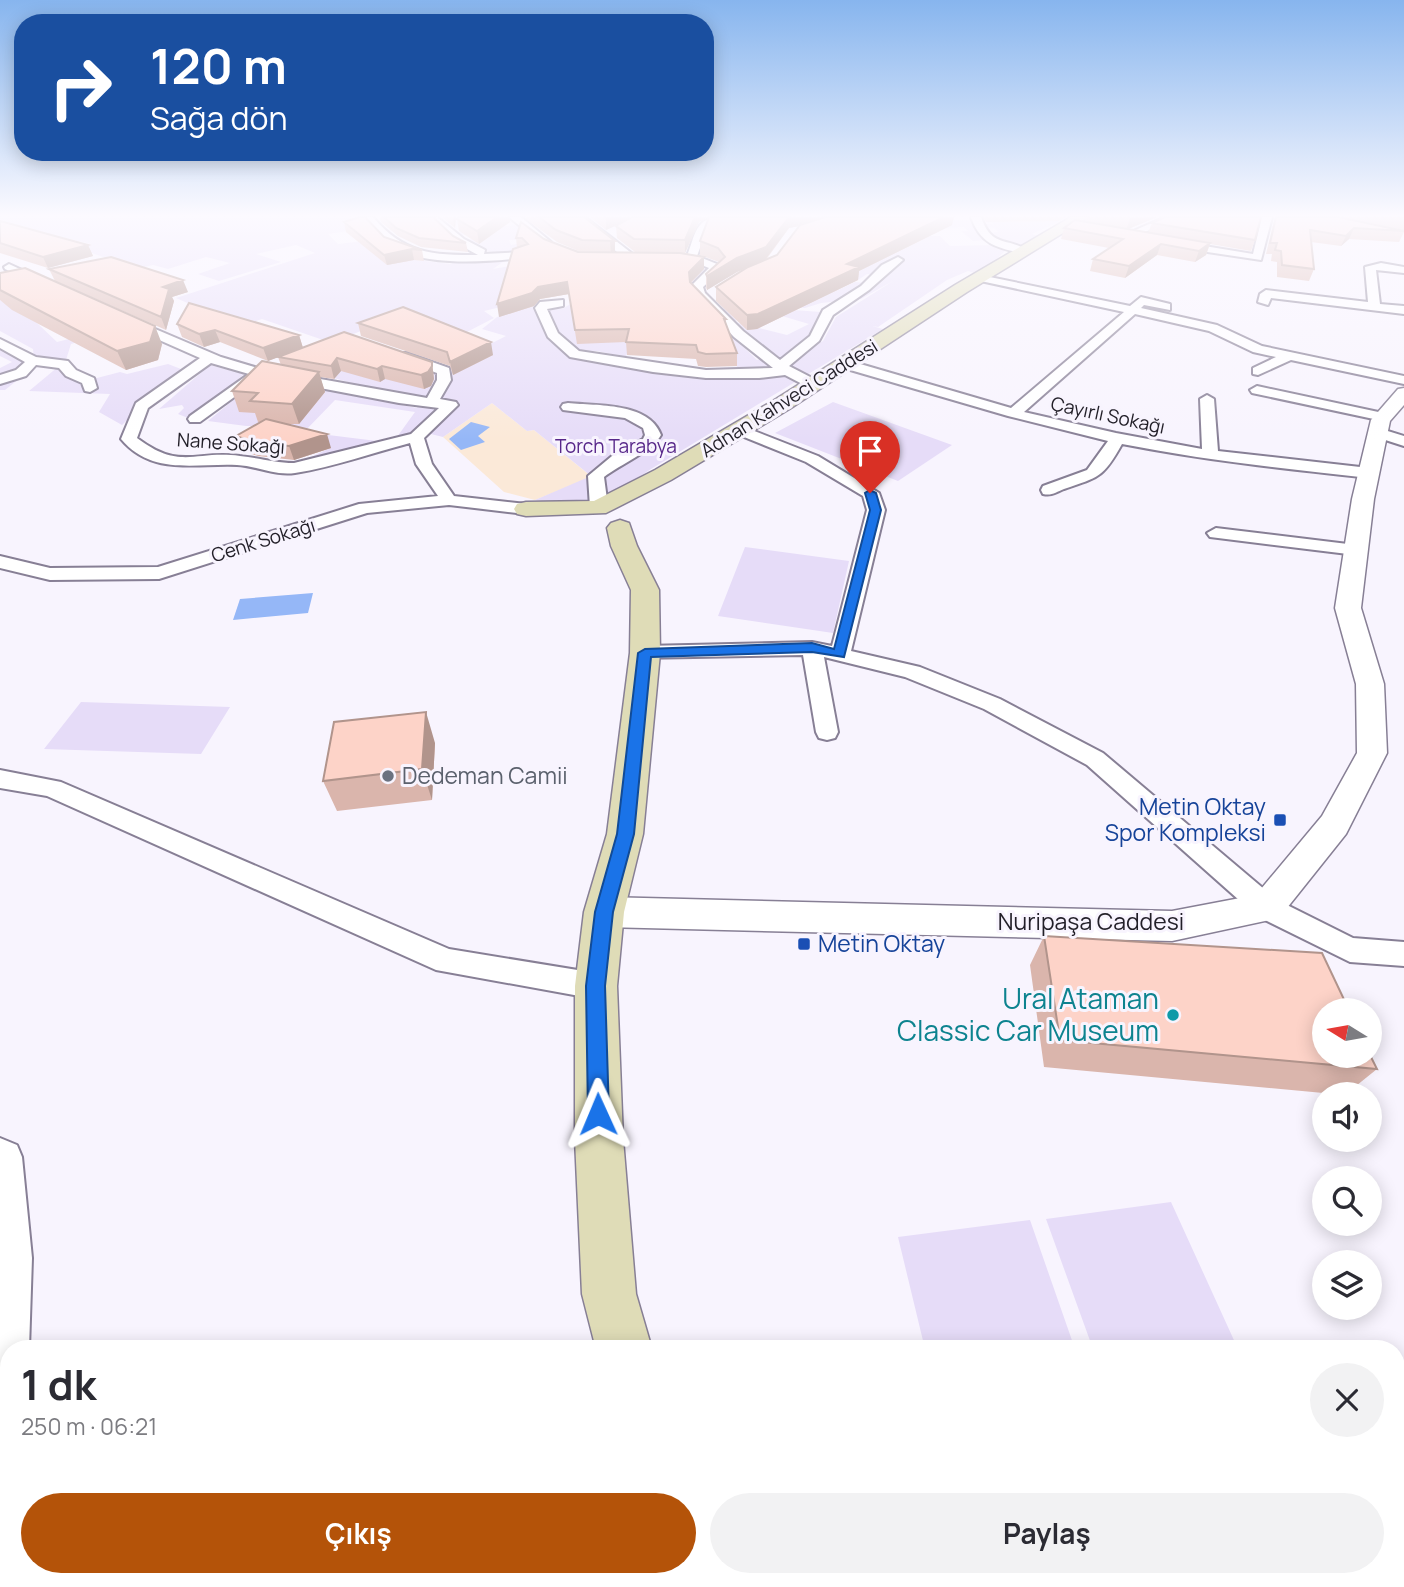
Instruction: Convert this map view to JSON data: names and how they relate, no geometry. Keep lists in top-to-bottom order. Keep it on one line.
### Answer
{"streets":{"main road":["Adnan Kahveci Caddesi"],"street":["Çayırlı Sokağı","Nane Sokağı","Cenk Sokağı","Nuripaşa Caddesi"]},"crossings":[["Adnan Kahveci Caddesi","Çayırlı Sokağı"]],"parks":["Torch Tarabya"],"places":{"other":["Dedeman Camii","Ural Ataman Classic Car Museum"],"transit":["Metin Oktay Spor Kompleksi","Metin Oktay"]},"north":"left","page":{"turn":["120 m","Sağa dön"],"heading":["1 dk","250 m · 06:21"],"buttons":["Çıkış","Paylaş"]}}
